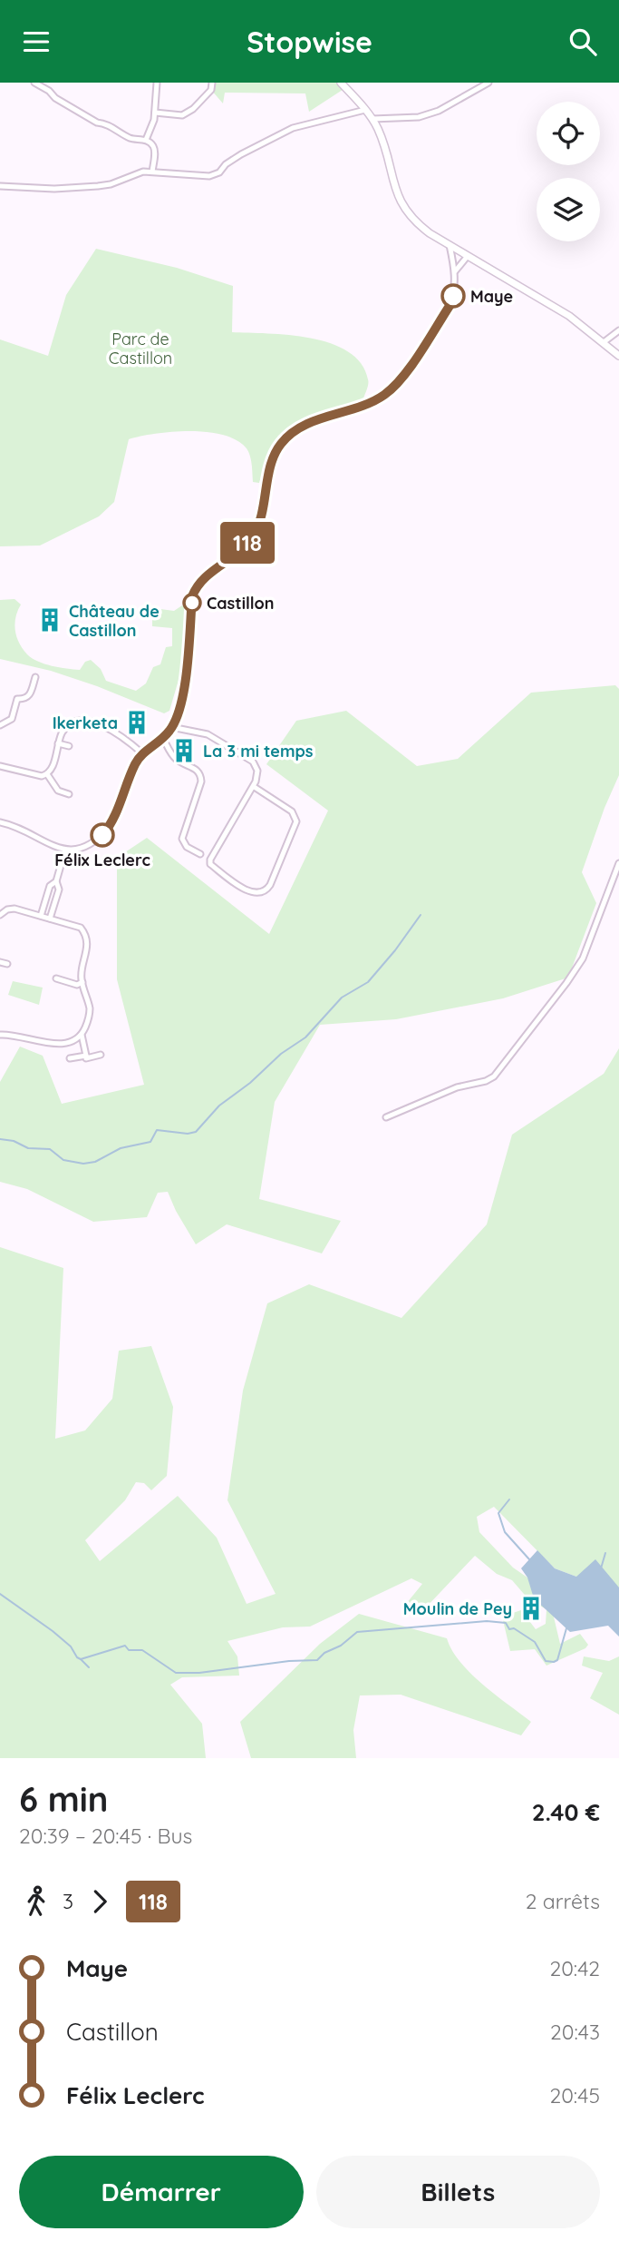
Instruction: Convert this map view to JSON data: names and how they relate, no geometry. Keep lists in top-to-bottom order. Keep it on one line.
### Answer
{"parks":["Parc de Castillon"],"places":{"other":["Maye","Castillon","Félix Leclerc"],"building":["Château de Castillon","Ikerketa","La 3 mi temps","Moulin de Pey"]},"lines":["bus line 118"],"page":{"header":"Stopwise","on_map":"118","heading":["6 min","20:39 – 20:45 · Bus","2.40 €"],"legs":["3","118","2 arrêts"],"list":[{"name":"Maye","value":"20:42"},{"name":"Castillon","value":"20:43"},{"name":"Félix Leclerc","value":"20:45"}],"buttons":["Démarrer","Billets"]}}
